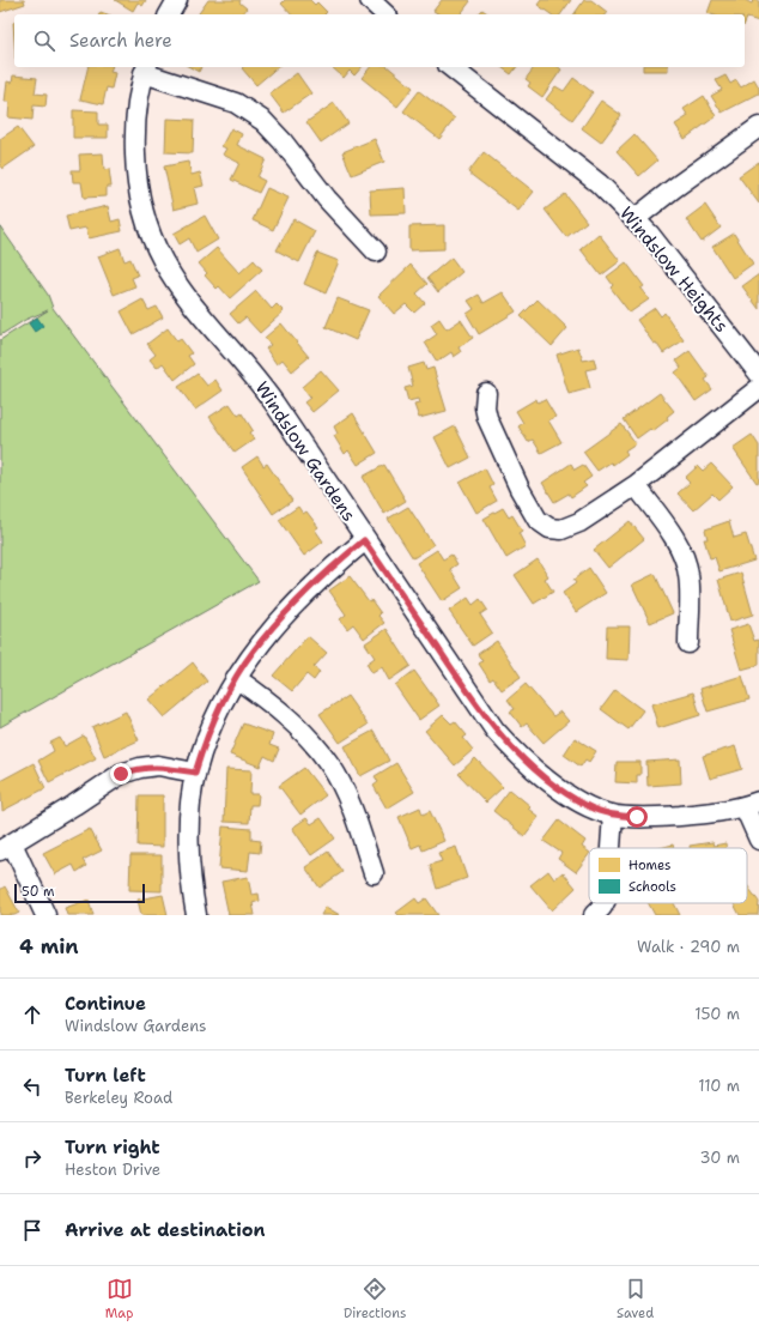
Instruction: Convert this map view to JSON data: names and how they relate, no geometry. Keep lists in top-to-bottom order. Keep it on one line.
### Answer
{"streets":{"street":["Windslow Heights","Windslow Gardens"]},"legend":["Homes","Schools"],"scale_bar":"50 m","page":{"search":"Search here","scale":"50 m","heading":["4 min","Walk · 290 m"],"list":[["Continue","Windslow Gardens","150 m"],["Turn left","Berkeley Road","110 m"],["Turn right","Heston Drive","30 m"],"Arrive at destination"],"nav":["Map","Directions","Saved"]}}
